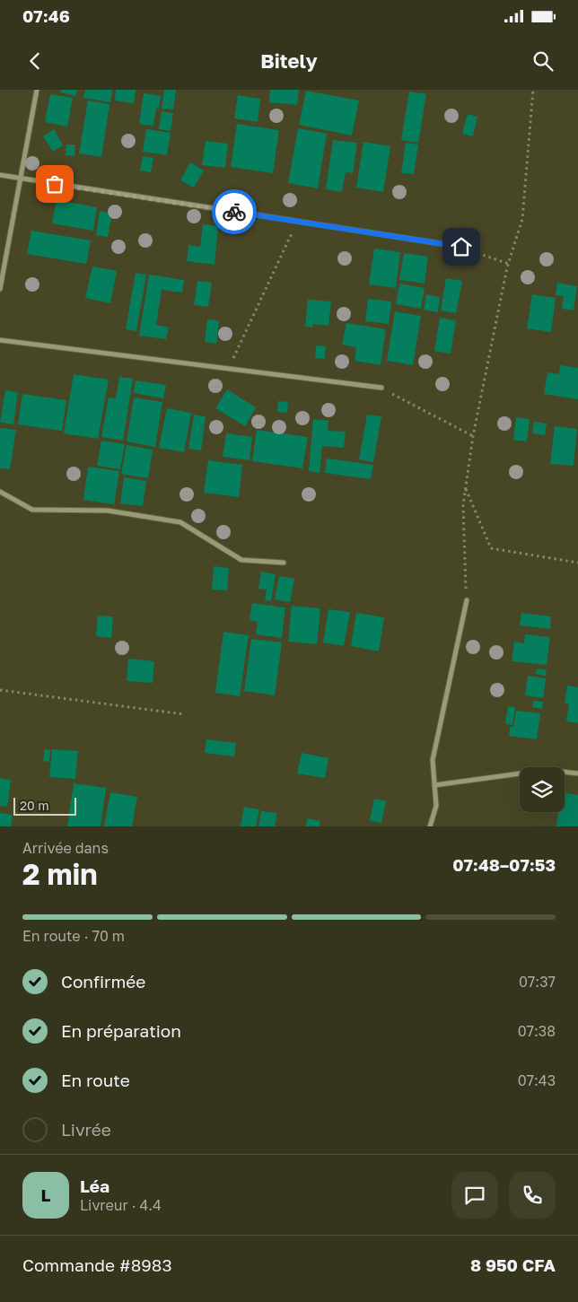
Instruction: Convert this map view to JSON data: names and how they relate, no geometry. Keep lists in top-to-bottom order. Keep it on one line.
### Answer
{"scale_bar":"20 m","page":{"status":"07:46","header":"Bitely","scale":"20 m","heading":["2 min","Arrivée dans","07:48–07:53"],"panel":["Léa","Livreur · 4.4","Commande #8983","8 950 CFA"],"bar":"En route · 70 m","list":[["Confirmée","07:37"],["En préparation","07:38"],["En route","07:43"],"Livrée"],"round":"L"}}
